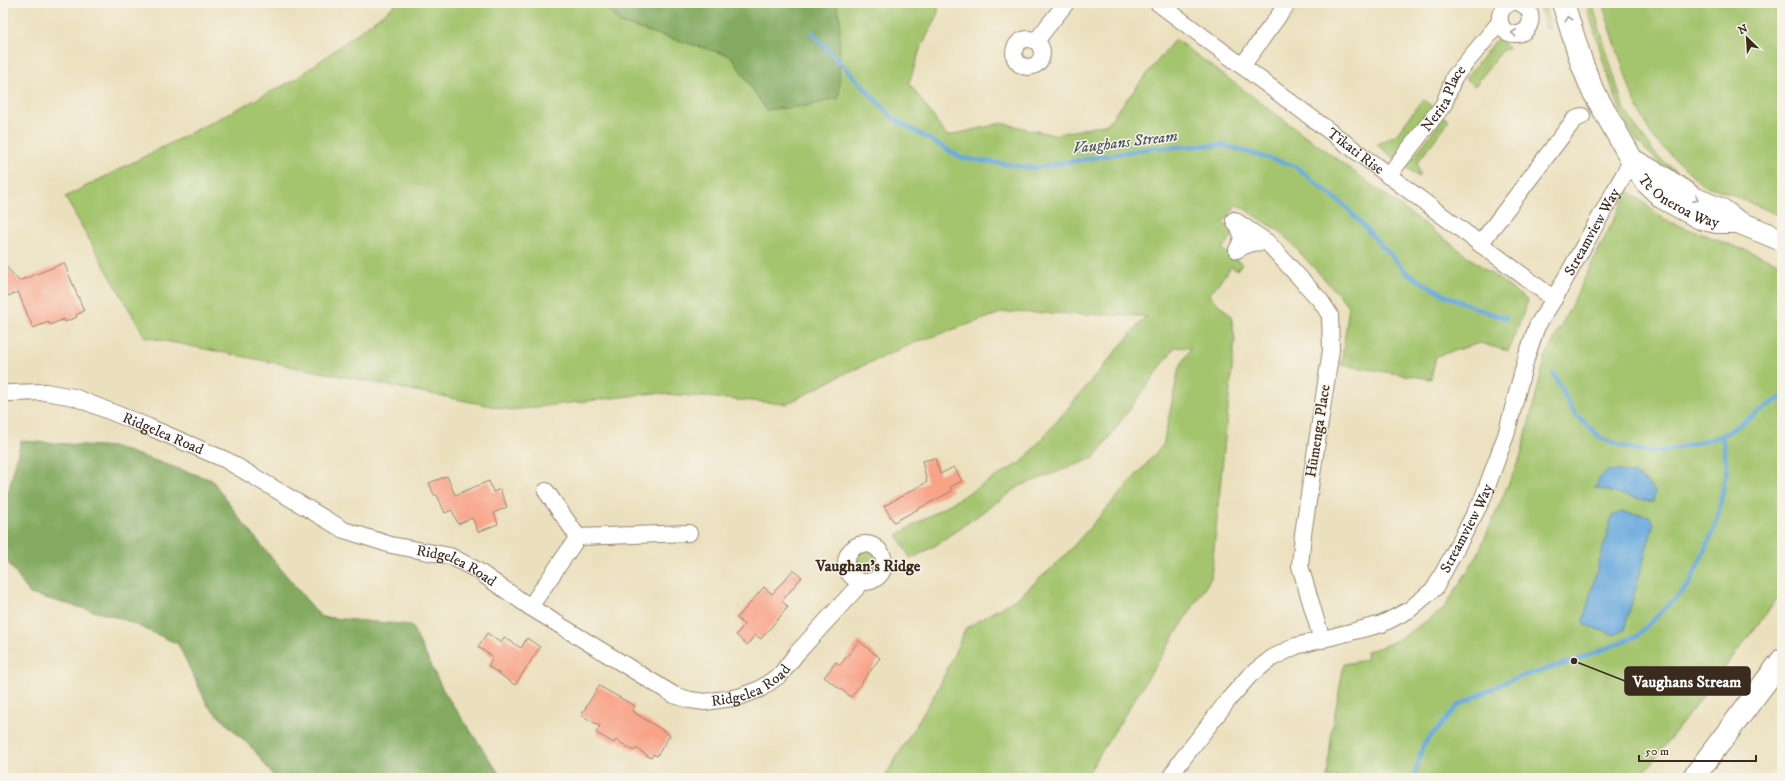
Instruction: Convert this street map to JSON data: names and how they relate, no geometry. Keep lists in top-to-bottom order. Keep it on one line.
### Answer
{"streets":{"street":["Nerita Place","Tīkati Rise","Te Oneroa Way","Streamview Way","Hūmenga Place","Ridgelea Road"]},"crossings":[["Nerita Place","Tīkati Rise"],["Tīkati Rise","Streamview Way"],["Te Oneroa Way","Streamview Way"],["Streamview Way","Hūmenga Place"]],"districts":["Vaughan's Ridge"],"water":["Vaughans Stream"],"places":["Vaughans Stream"],"scale_bar":"50 m","north":"top left"}
